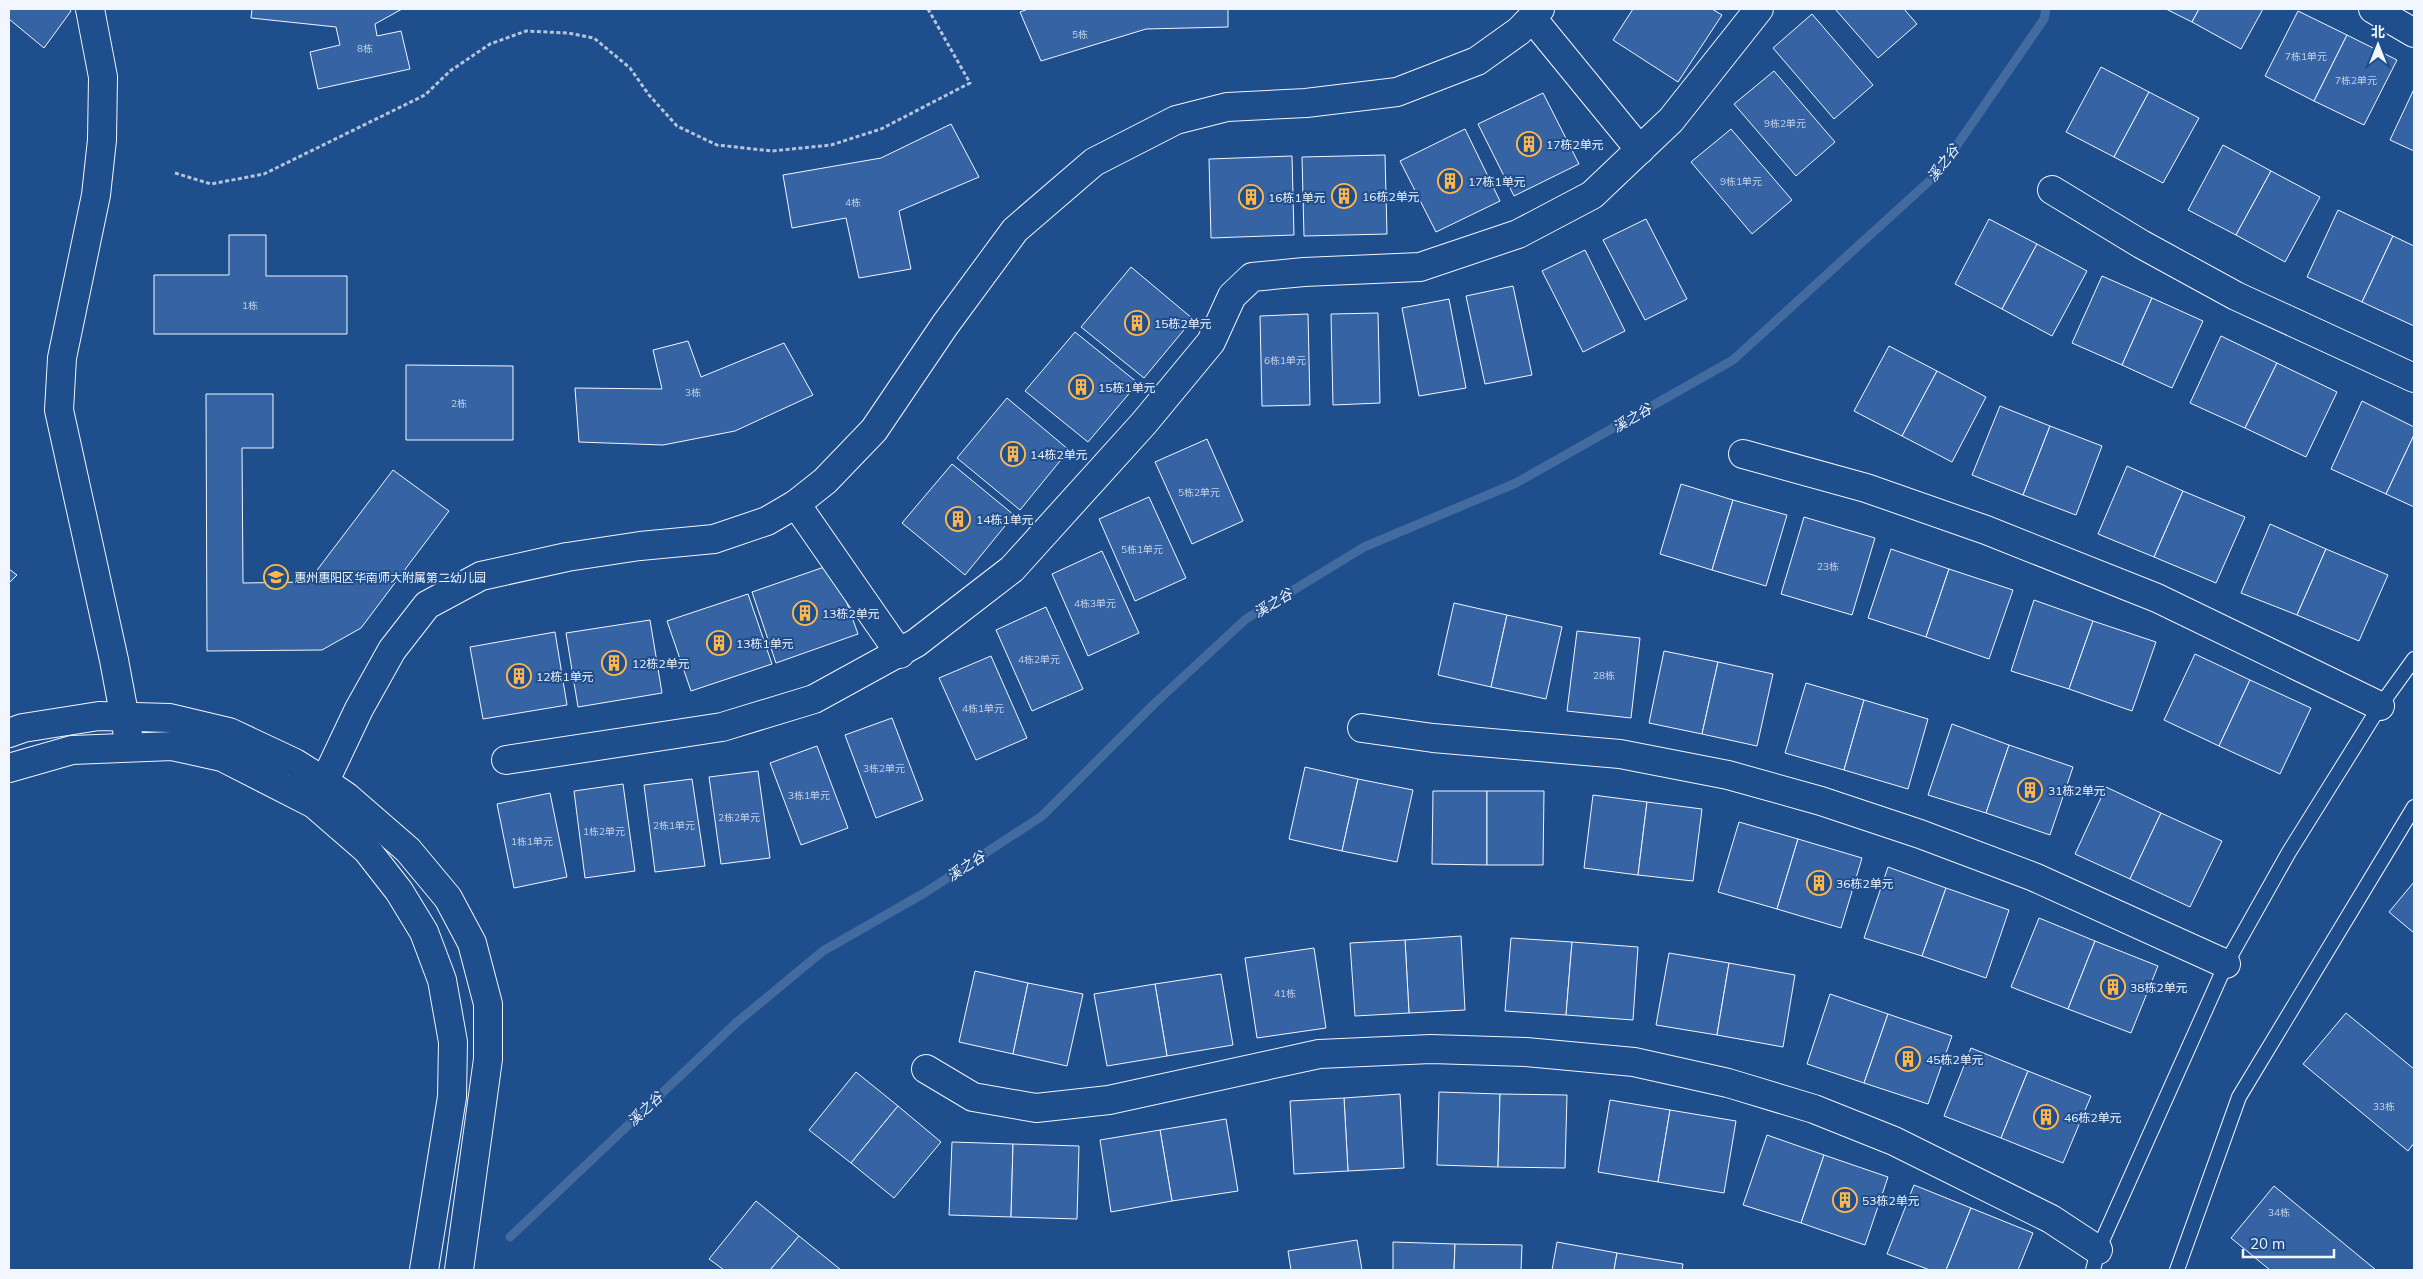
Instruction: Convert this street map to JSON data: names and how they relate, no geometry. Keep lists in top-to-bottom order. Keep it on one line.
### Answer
{"water":["溪之谷"],"places":{"building":["17栋2单元","17栋1单元","16栋2单元","16栋1单元","15栋2单元","15栋1单元","14栋2单元","14栋1单元","13栋2单元","13栋1单元","12栋2单元","12栋1单元","31栋2单元","36栋2单元","38栋2单元","45栋2单元","46栋2单元","53栋2单元"],"school or university":["惠州惠阳区华南师大附属第二幼儿园"]},"house_numbers":["5栋","8栋","7栋1单元","7栋2单元","9栋2单元","9栋1单元","4栋","1栋","6栋1单元","3栋","2栋","5栋2单元","5栋1单元","23栋","4栋3单元","4栋2单元","28栋","4栋1单元","3栋2单元","3栋1单元","2栋2单元","2栋1单元","1栋2单元","1栋1单元","41栋","33栋","34栋"],"scale_bar":"20 m","north":"top"}
